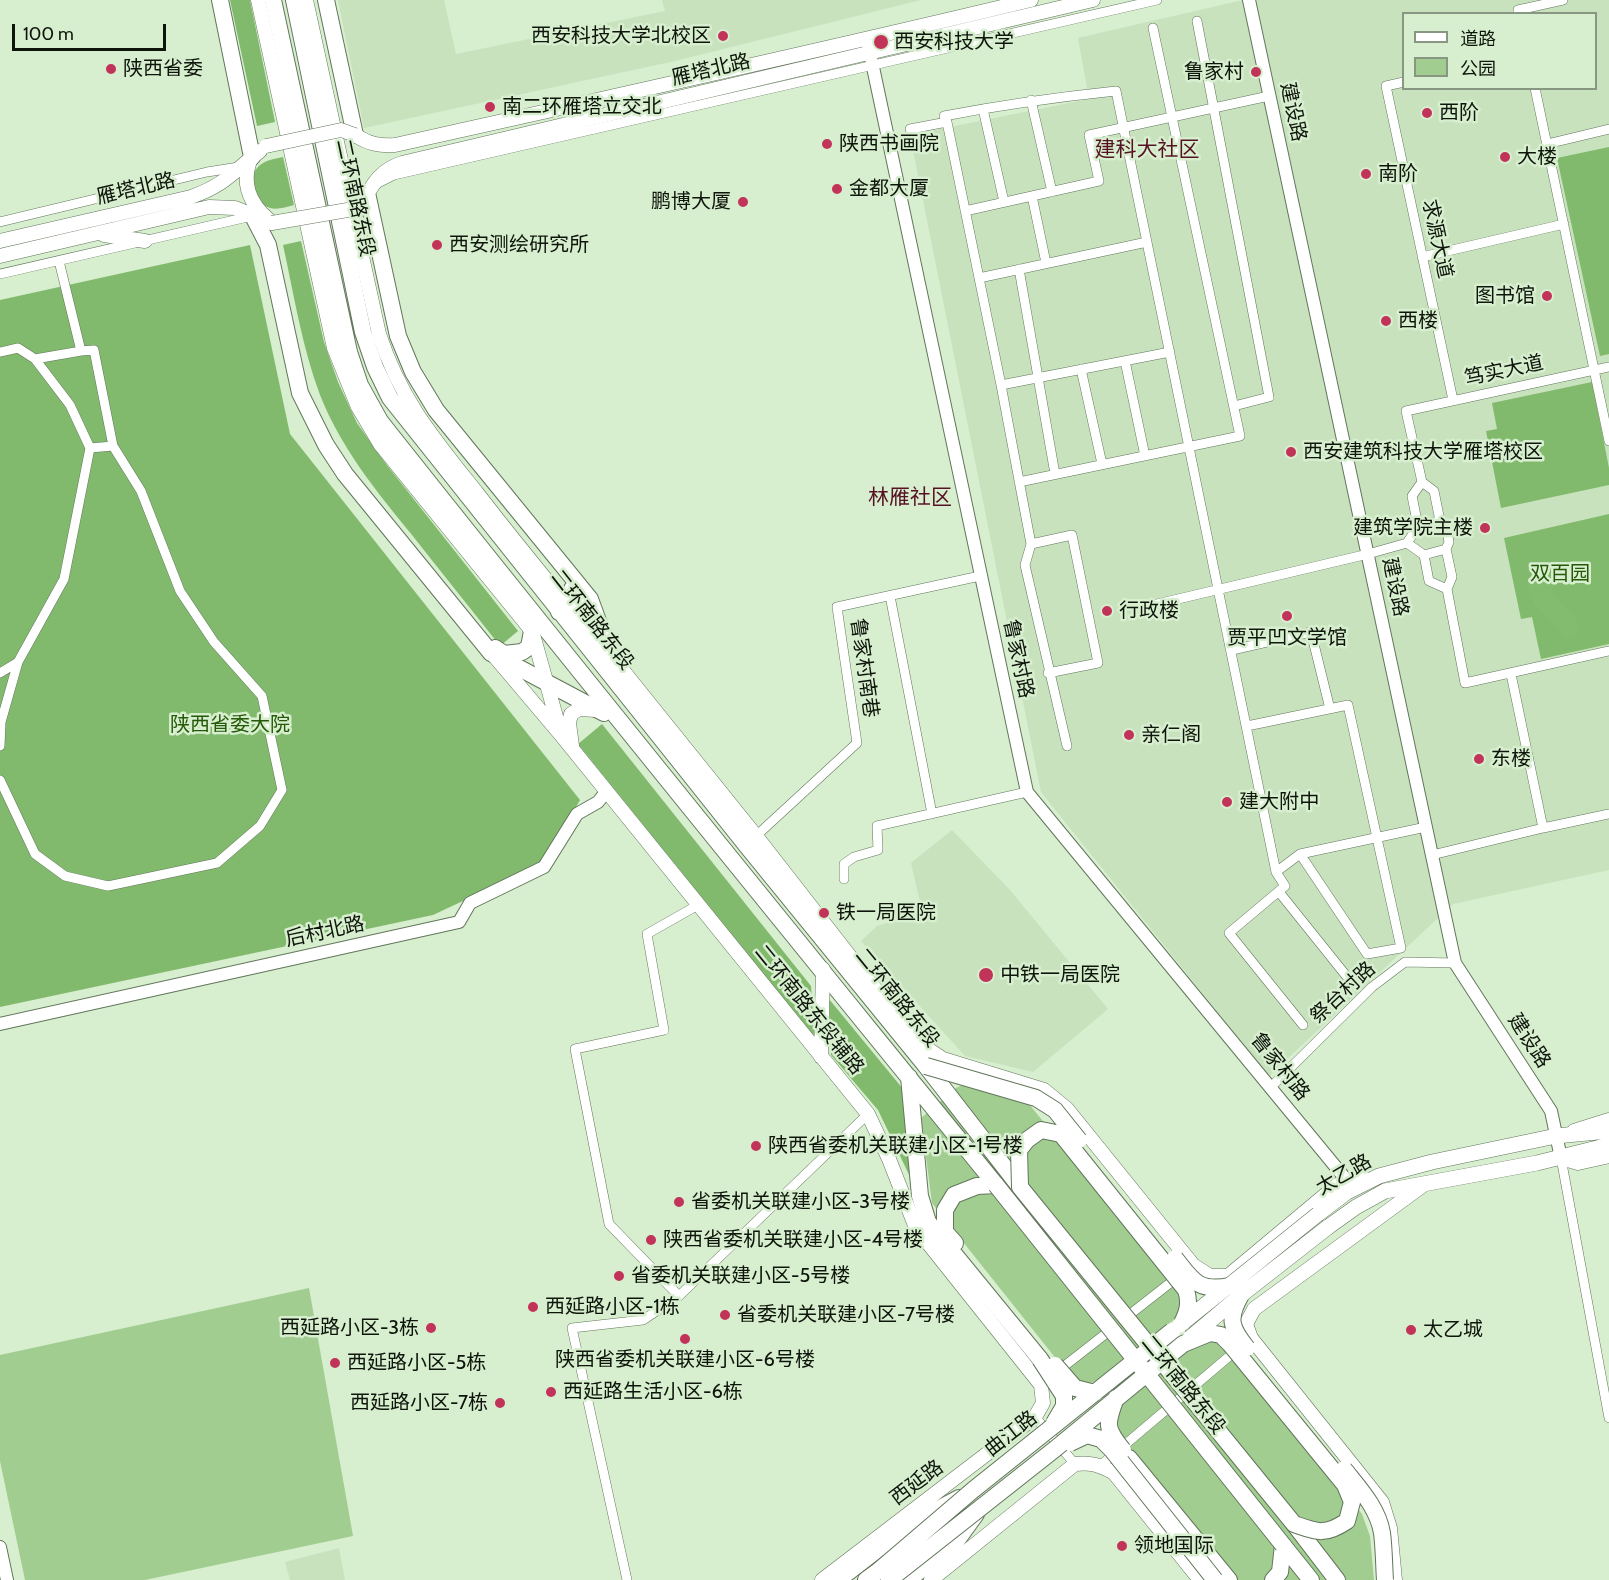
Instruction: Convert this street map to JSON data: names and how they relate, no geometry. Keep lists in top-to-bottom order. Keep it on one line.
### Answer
{"streets":{"highway":["二环南路东段","曲江路"],"main road":["雁塔北路","二环南路东段辅路","太乙路","西延路"],"street":["建设路","求源大道","笃实大道","鲁家村路","鲁家村南巷","后村北路","祭台村路"]},"crossings":[["雁塔北路","鲁家村路"],["建设路","祭台村路"],["建设路","太乙路"],["求源大道","笃实大道"],["鲁家村路","鲁家村南巷"],["鲁家村路","祭台村路"],["后村北路","二环南路东段辅路"],["太乙路","曲江路"]],"districts":["建科大社区","林雁社区"],"parks":["双百园","陕西省委大院"],"places":["西安科技大学北校区","西安科技大学","陕西省委","鲁家村","南二环雁塔立交北","西阶","陕西书画院","大楼","南阶","金都大厦","鹏博大厦","西安测绘研究所","图书馆","西楼","西安建筑科技大学雁塔校区","建筑学院主楼","行政楼","贾平凹文学馆","亲仁阁","东楼","建大附中","铁一局医院","中铁一局医院","陕西省委机关联建小区-1号楼","省委机关联建小区-3号楼","陕西省委机关联建小区-4号楼","省委机关联建小区-5号楼","西延路小区-1栋","省委机关联建小区-7号楼","西延路小区-3栋","太乙城","陕西省委机关联建小区-6号楼","西延路小区-5栋","西延路生活小区-6栋","西延路小区-7栋","领地国际"],"legend":["道路","公园"],"scale_bar":"100 m"}
